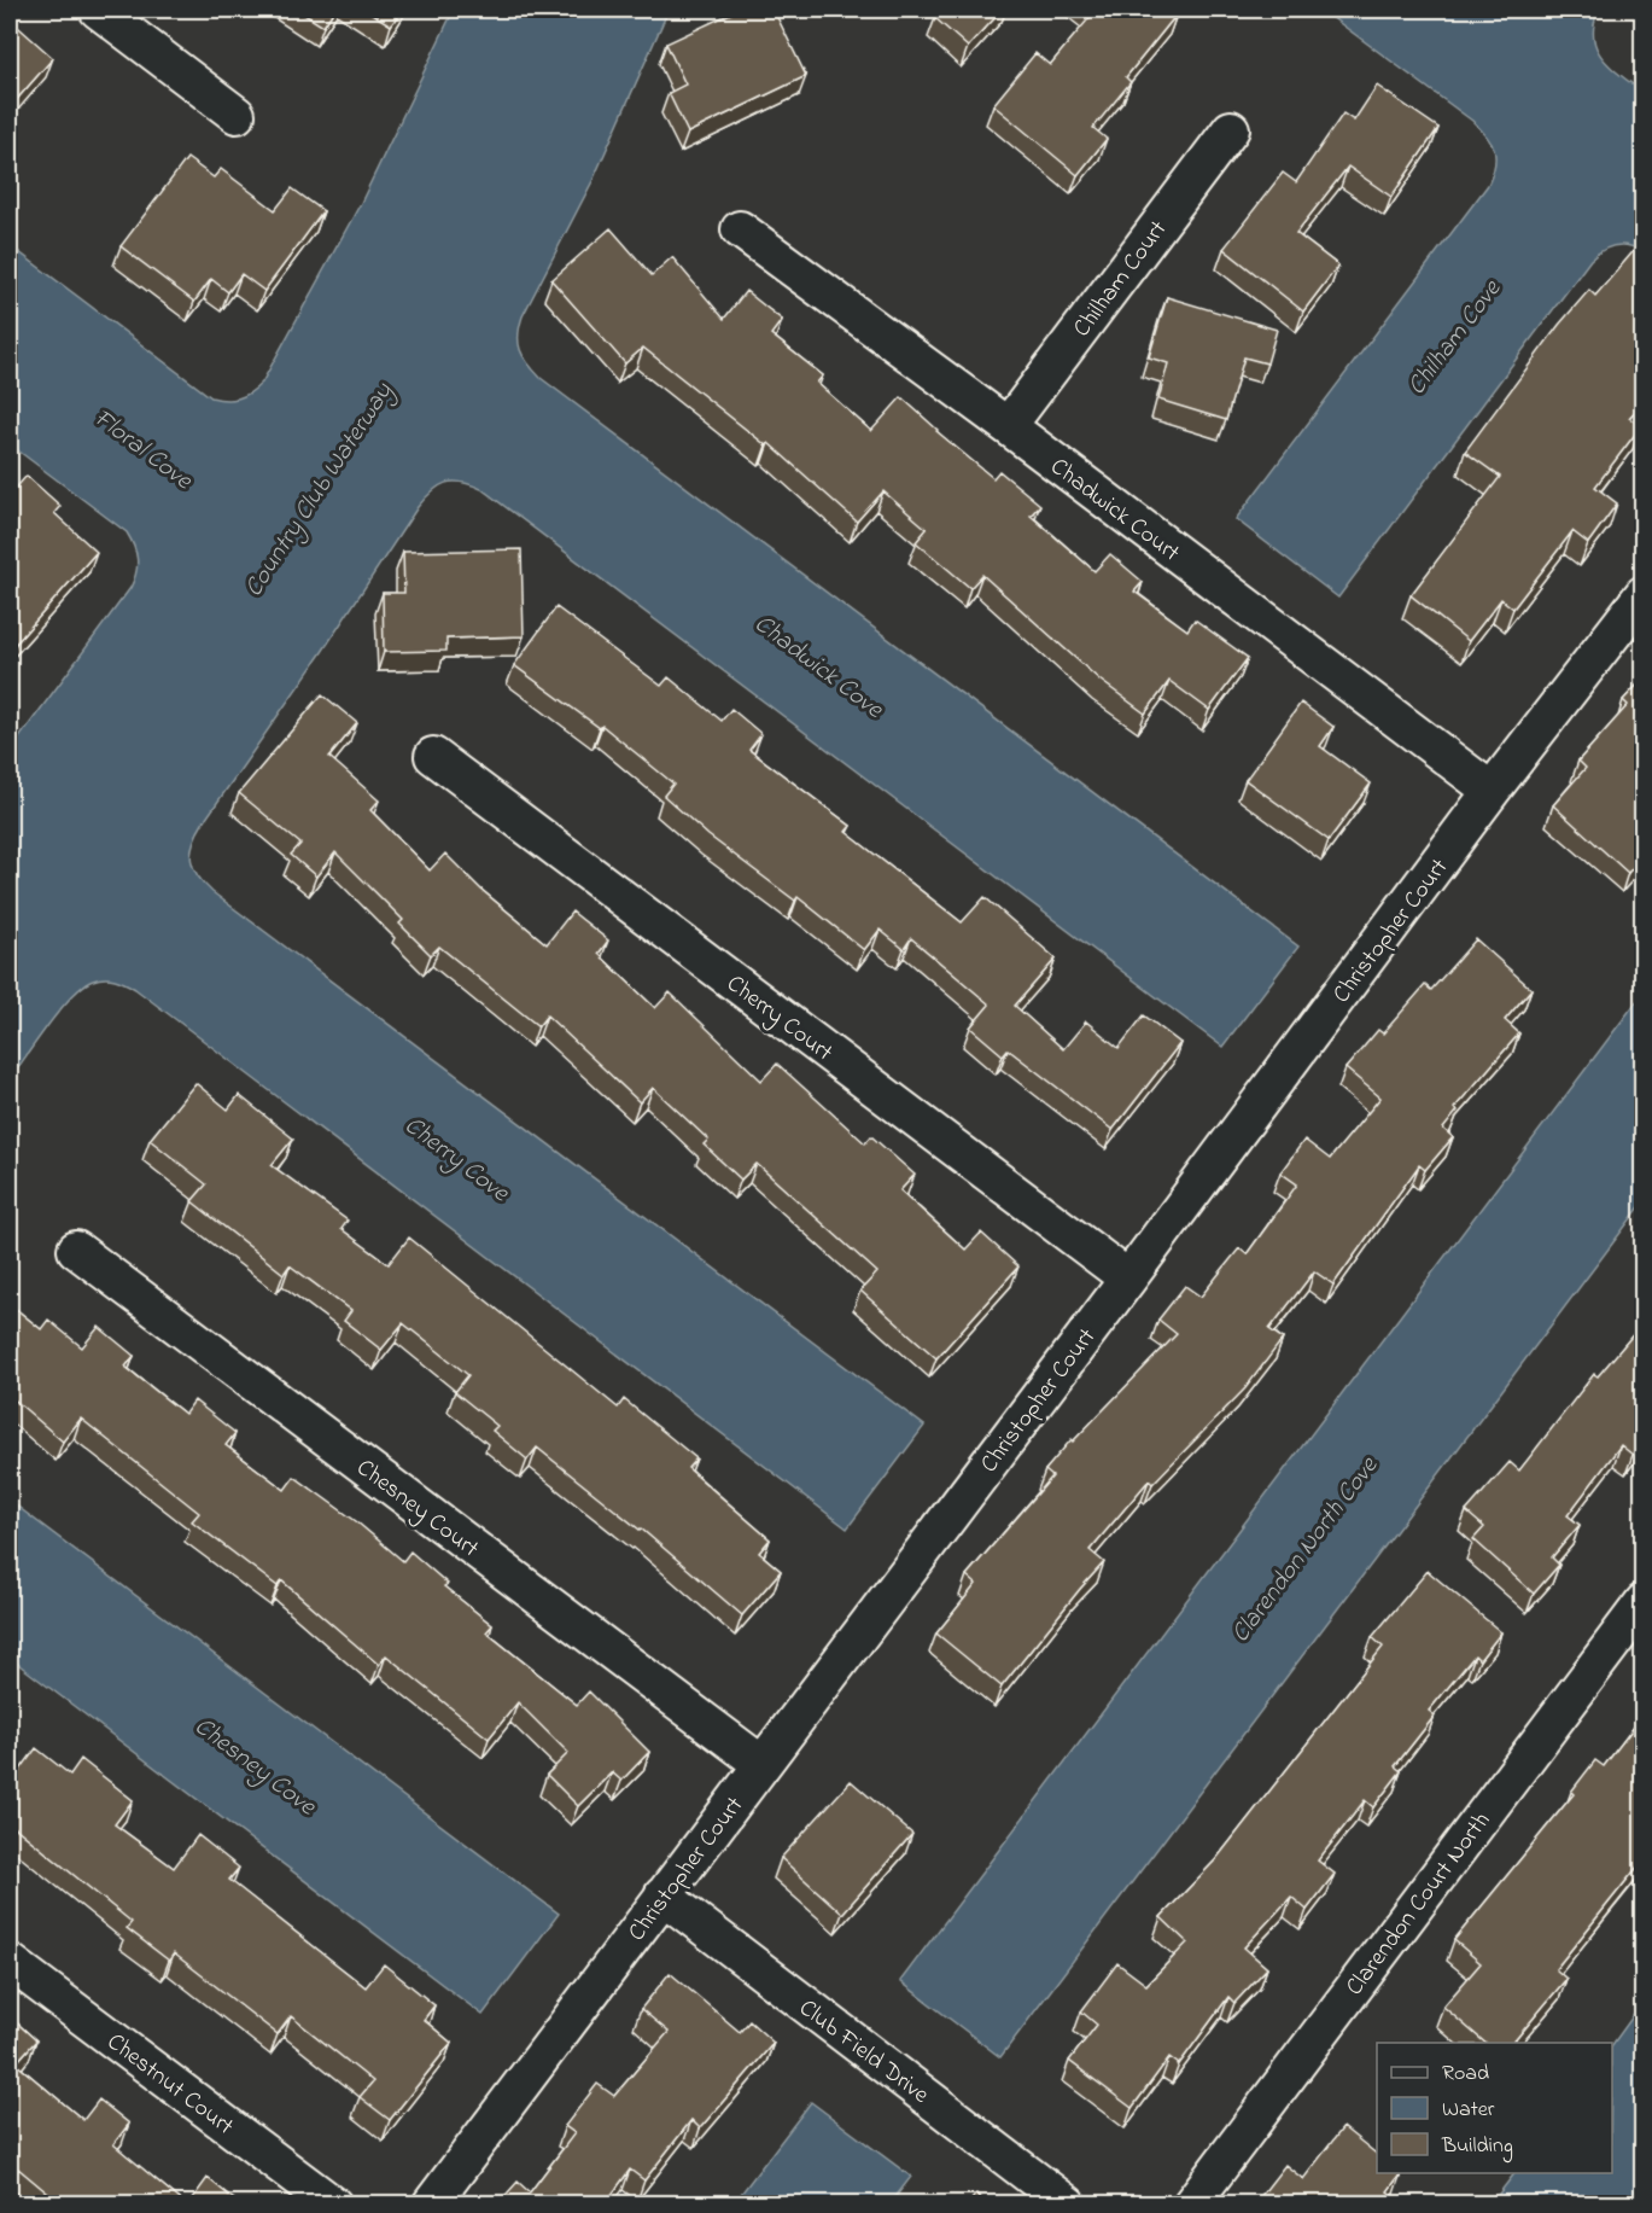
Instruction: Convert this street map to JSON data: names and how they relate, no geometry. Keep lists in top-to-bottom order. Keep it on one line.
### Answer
{"streets":{"street":["Chilham Court","Chadwick Court","Christopher Court","Cherry Court","Chesney Court","Clarendon Court North","Club Field Drive","Chestnut Court"]},"crossings":[["Chilham Court","Chadwick Court"],["Chadwick Court","Christopher Court"],["Christopher Court","Cherry Court"],["Christopher Court","Chesney Court"],["Christopher Court","Club Field Drive"]],"water":["Chilham Cove","Floral Cove","Country Club Waterway","Chadwick Cove","Cherry Cove","Clarendon North Cove","Chesney Cove"],"legend":["Road","Water","Building"]}
